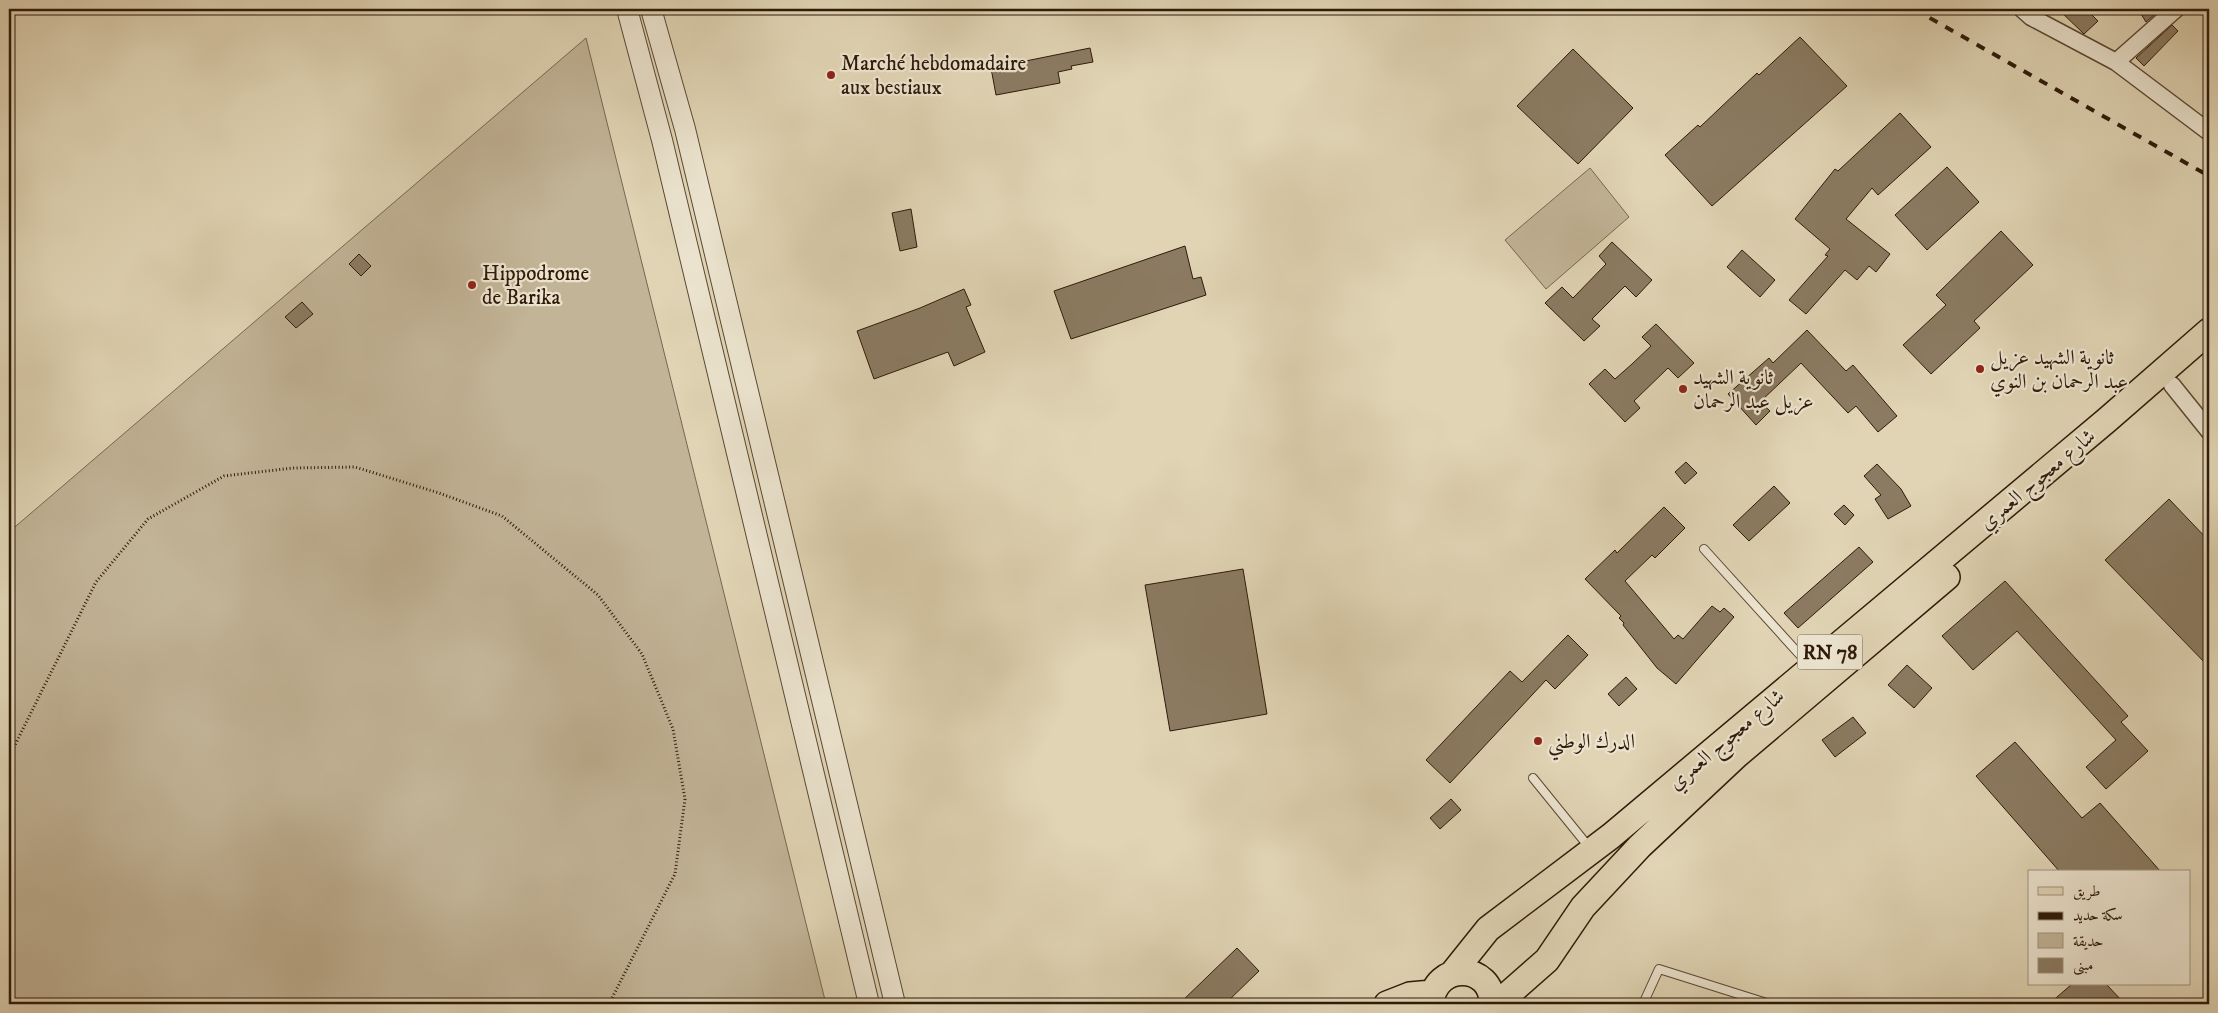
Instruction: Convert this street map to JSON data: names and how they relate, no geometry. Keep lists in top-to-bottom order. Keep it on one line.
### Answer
{"streets":{"main road":["شارع معجوج العمري","RN 78"]},"places":["Marché hebdomadaire aux bestiaux","Hippodrome de Barika","ثانوية الشهيد عزيل عبد الرحمان بن النوي","ثانوية الشهيد عزيل عبد الرحمان","الدرك الوطني"],"legend":["طريق","سكة حديد","حديقة","مبنى"]}
